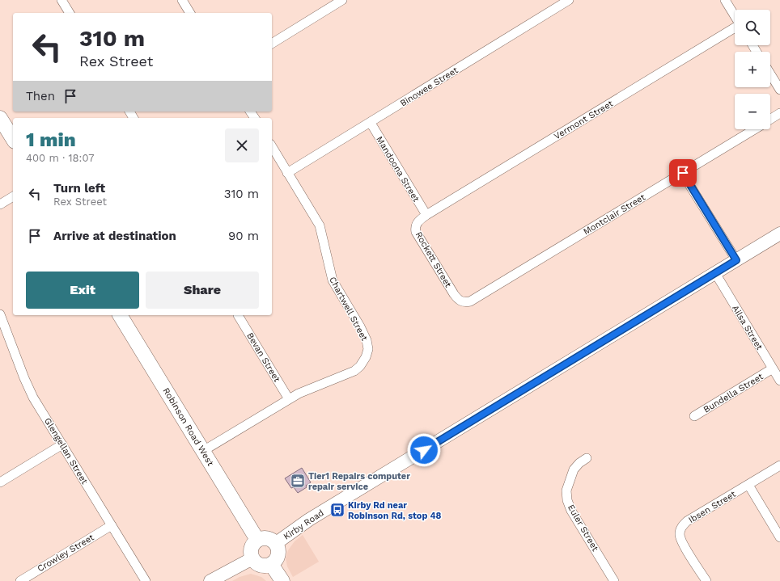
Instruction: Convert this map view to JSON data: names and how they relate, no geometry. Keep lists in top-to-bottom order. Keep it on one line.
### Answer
{"streets":{"main road":["Robinson Road West"],"street":["Binowee Street","Vermont Street","Mandoona Street","Montclair Street","Rockett Street","Chartwell Street","Ailsa Street","Bevan Street","Bundella Street","Glengellan Street","Ibsen Street","Kirby Road","Euler Street","Crowley Street"]},"crossings":[["Binowee Street","Mandoona Street"],["Binowee Street","Chartwell Street"],["Vermont Street","Mandoona Street"],["Vermont Street","Rockett Street"],["Mandoona Street","Rockett Street"],["Montclair Street","Rockett Street"],["Chartwell Street","Bevan Street"],["Chartwell Street","Robinson Road West"],["Ailsa Street","Bundella Street"],["Ailsa Street","Kirby Road"],["Robinson Road West","Kirby Road"],["Glengellan Street","Crowley Street"]],"places":{"office":["Tier1 Repairs computer repair service"],"bus stop":["Kirby Rd near Robinson Rd, stop 48"]},"page":{"map_buttons":["+","−"],"turn":["310 m","Rex Street"],"then":"Then","heading":["1 min","400 m · 18:07"],"list":[{"name":"Turn left","note":"Rex Street","value":"310 m"},{"name":"Arrive at destination","value":"90 m"}],"buttons":["Exit","Share"]}}
